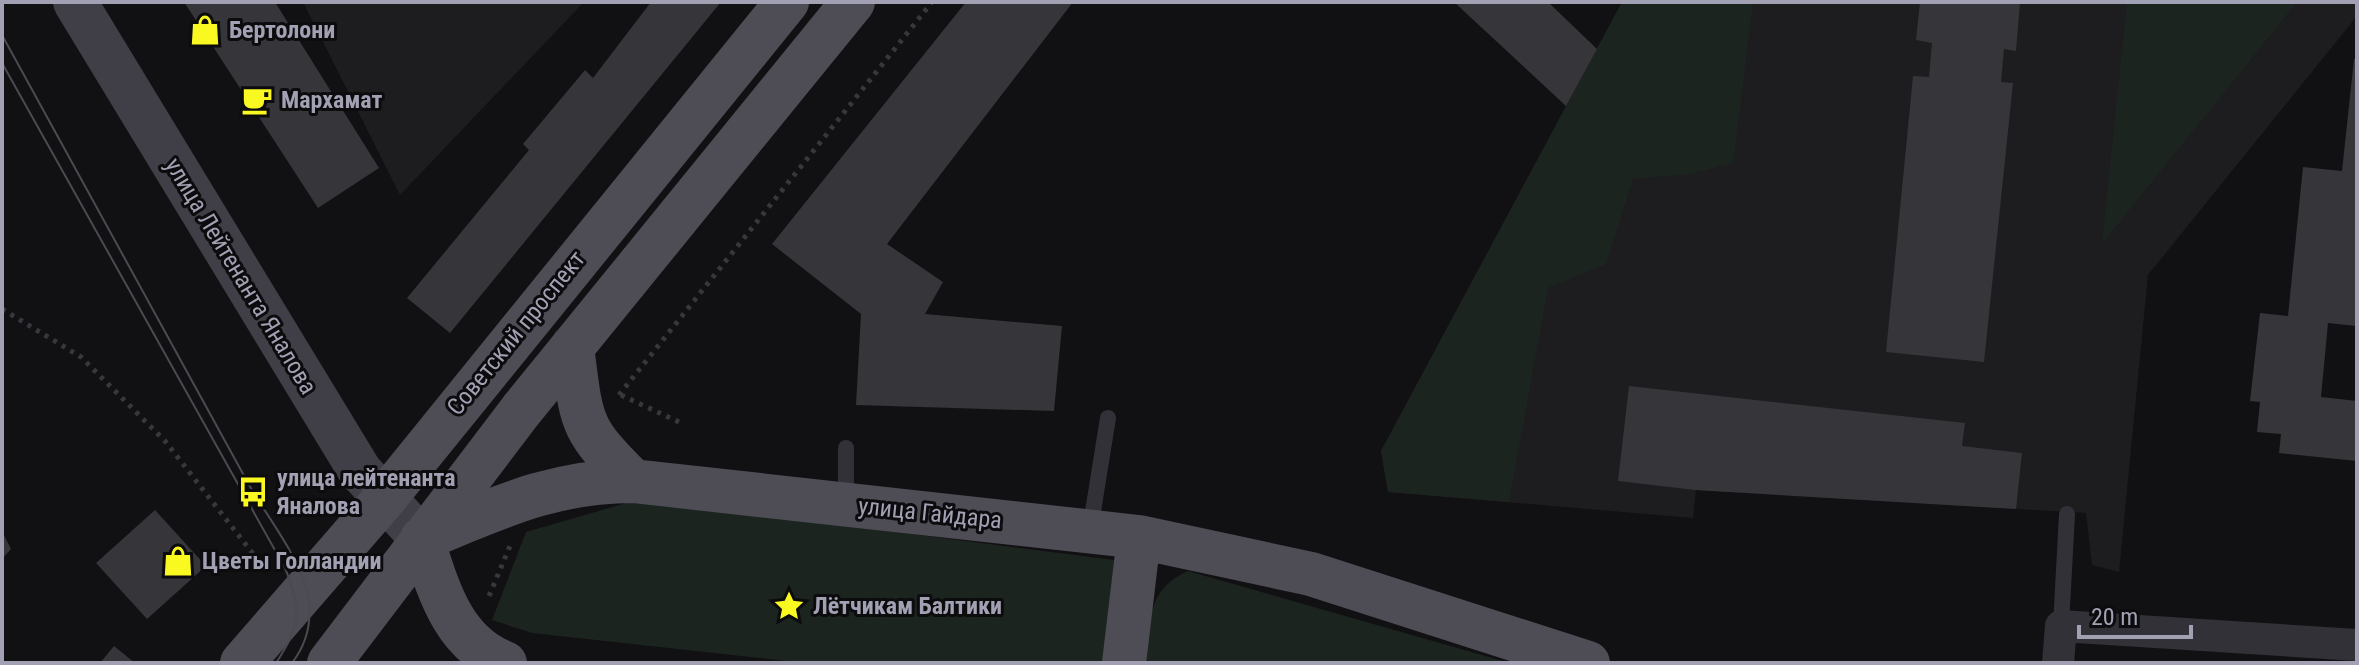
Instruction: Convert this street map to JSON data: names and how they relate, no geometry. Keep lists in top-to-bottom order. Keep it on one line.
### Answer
{"streets":{"main road":["улица Лейтенанта Яналова","Советский проспект","улица Гайдара"]},"crossings":[["улица Лейтенанта Яналова","Советский проспект"],["улица Лейтенанта Яналова","улица Гайдара"]],"places":{"shop":["Бертолони","Цветы Голландии"],"cafe":["Мархамат"],"bus stop":["улица лейтенанта Яналова"],"place":["Лётчикам Балтики"]},"scale_bar":"20 m"}
